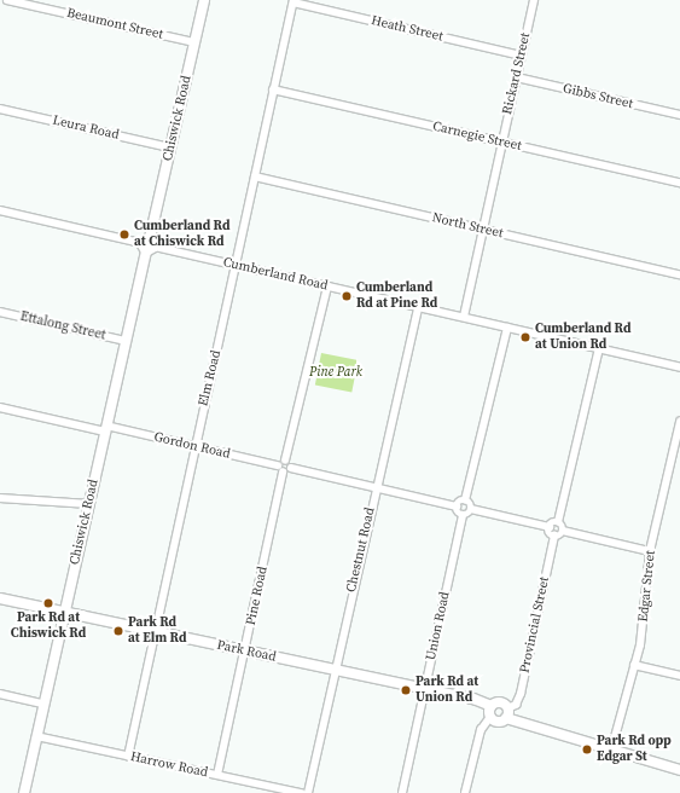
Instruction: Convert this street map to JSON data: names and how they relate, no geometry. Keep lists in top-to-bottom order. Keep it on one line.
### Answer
{"streets":{"street":["Beaumont Street","Heath Street","Rickard Street","Gibbs Street","Chiswick Road","Leura Road","Carnegie Street","North Street","Cumberland Road","Ettalong Street","Elm Road","Gordon Road","Chestnut Road","Edgar Street","Pine Road","Provincial Street","Union Road","Park Road","Harrow Road"]},"crossings":[["Beaumont Street","Chiswick Road"],["Heath Street","Rickard Street"],["Heath Street","Elm Road"],["Rickard Street","Gibbs Street"],["Rickard Street","Carnegie Street"],["Rickard Street","North Street"],["Rickard Street","Cumberland Road"],["Chiswick Road","Leura Road"],["Chiswick Road","Cumberland Road"],["Chiswick Road","Ettalong Street"],["Chiswick Road","Gordon Road"],["Chiswick Road","Park Road"],["Chiswick Road","Harrow Road"],["Carnegie Street","Elm Road"],["North Street","Elm Road"],["Cumberland Road","Elm Road"],["Cumberland Road","Chestnut Road"],["Elm Road","Gordon Road"],["Elm Road","Park Road"],["Elm Road","Harrow Road"],["Chestnut Road","Park Road"],["Pine Road","Park Road"],["Pine Road","Harrow Road"],["Union Road","Park Road"]],"parks":["Pine Park"],"places":["Cumberland Rd at Chiswick Rd","Cumberland Rd at Pine Rd","Cumberland Rd at Union Rd","Park Rd at Chiswick Rd","Park Rd at Elm Rd","Park Rd at Union Rd","Park Rd opp Edgar St"]}
